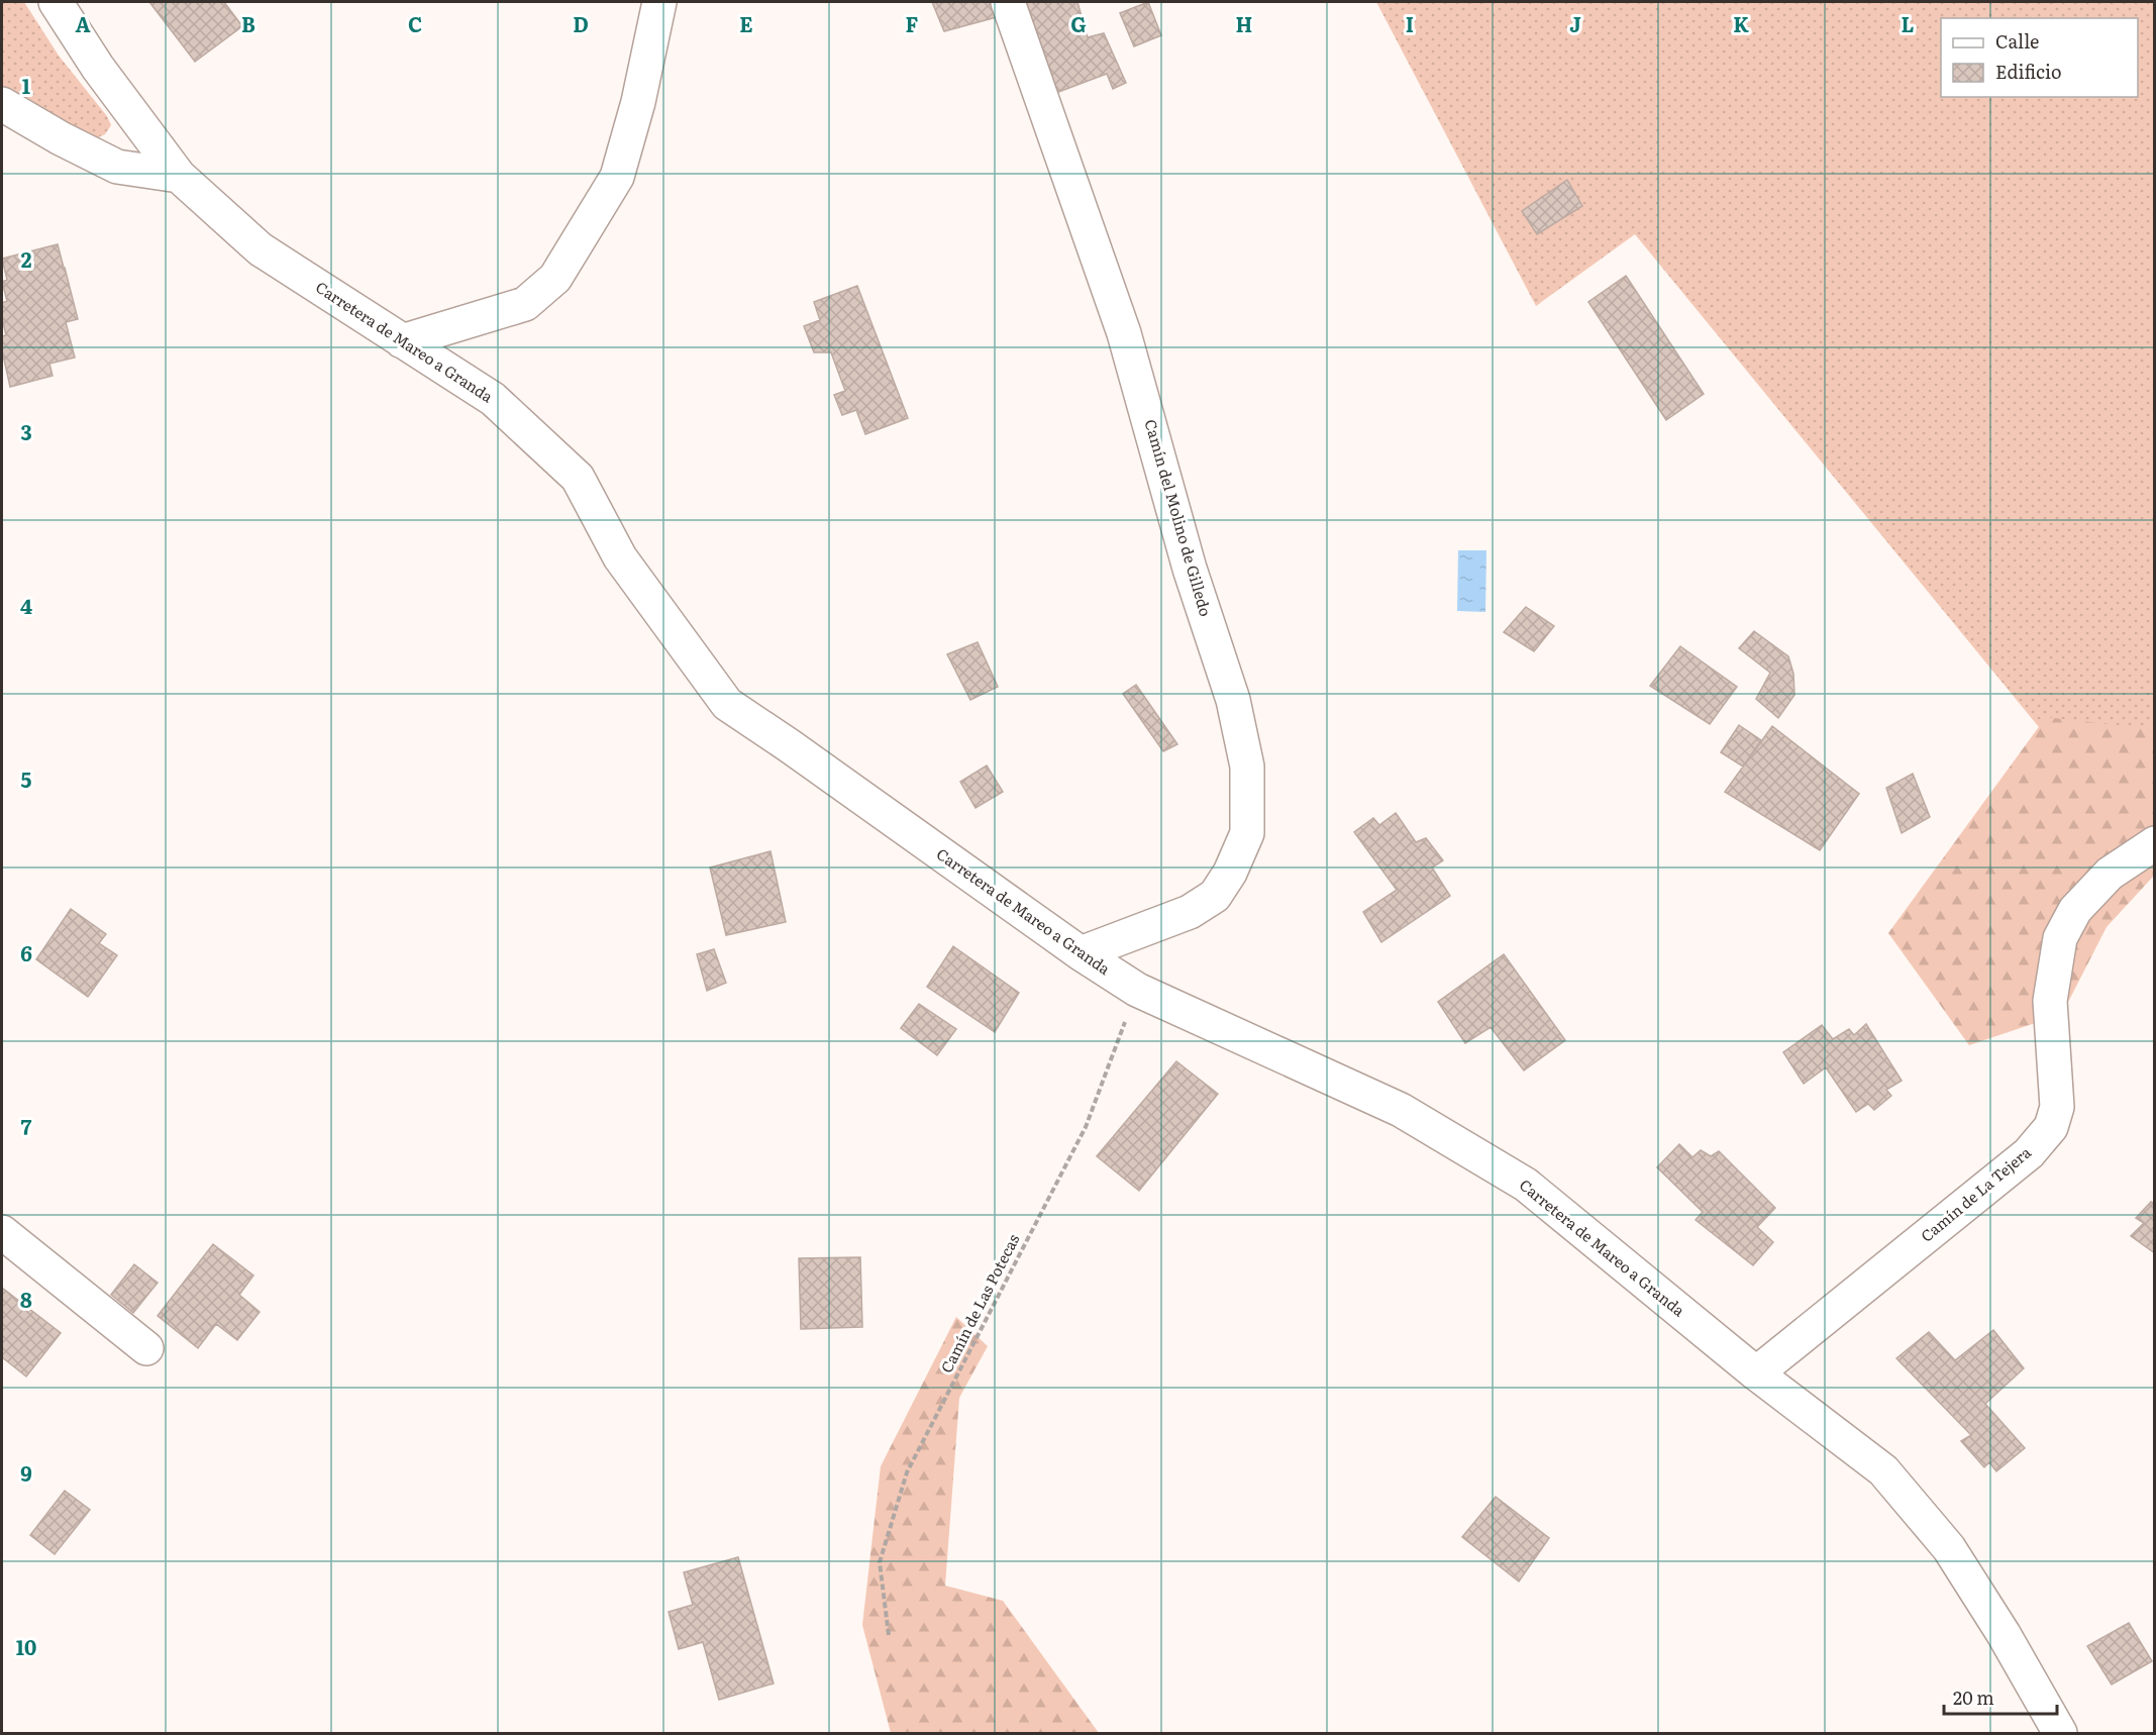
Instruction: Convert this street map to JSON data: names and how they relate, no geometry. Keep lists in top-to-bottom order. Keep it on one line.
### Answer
{"streets":{"street":["Carretera de Mareo a Granda","Camín del Molino de Gilledo","Camín de La Tejera"],"path":["Camín de Las Potecas"]},"crossings":[["Carretera de Mareo a Granda","Camín del Molino de Gilledo"],["Carretera de Mareo a Granda","Camín de La Tejera"],["Carretera de Mareo a Granda","Camín de Las Potecas"]],"legend":["Calle","Edificio"],"scale_bar":"20 m","grid":{"columns":["A","B","C","D","E","F","G","H","I","J","K","L"],"rows":["1","2","3","4","5","6","7","8","9","10"]}}
